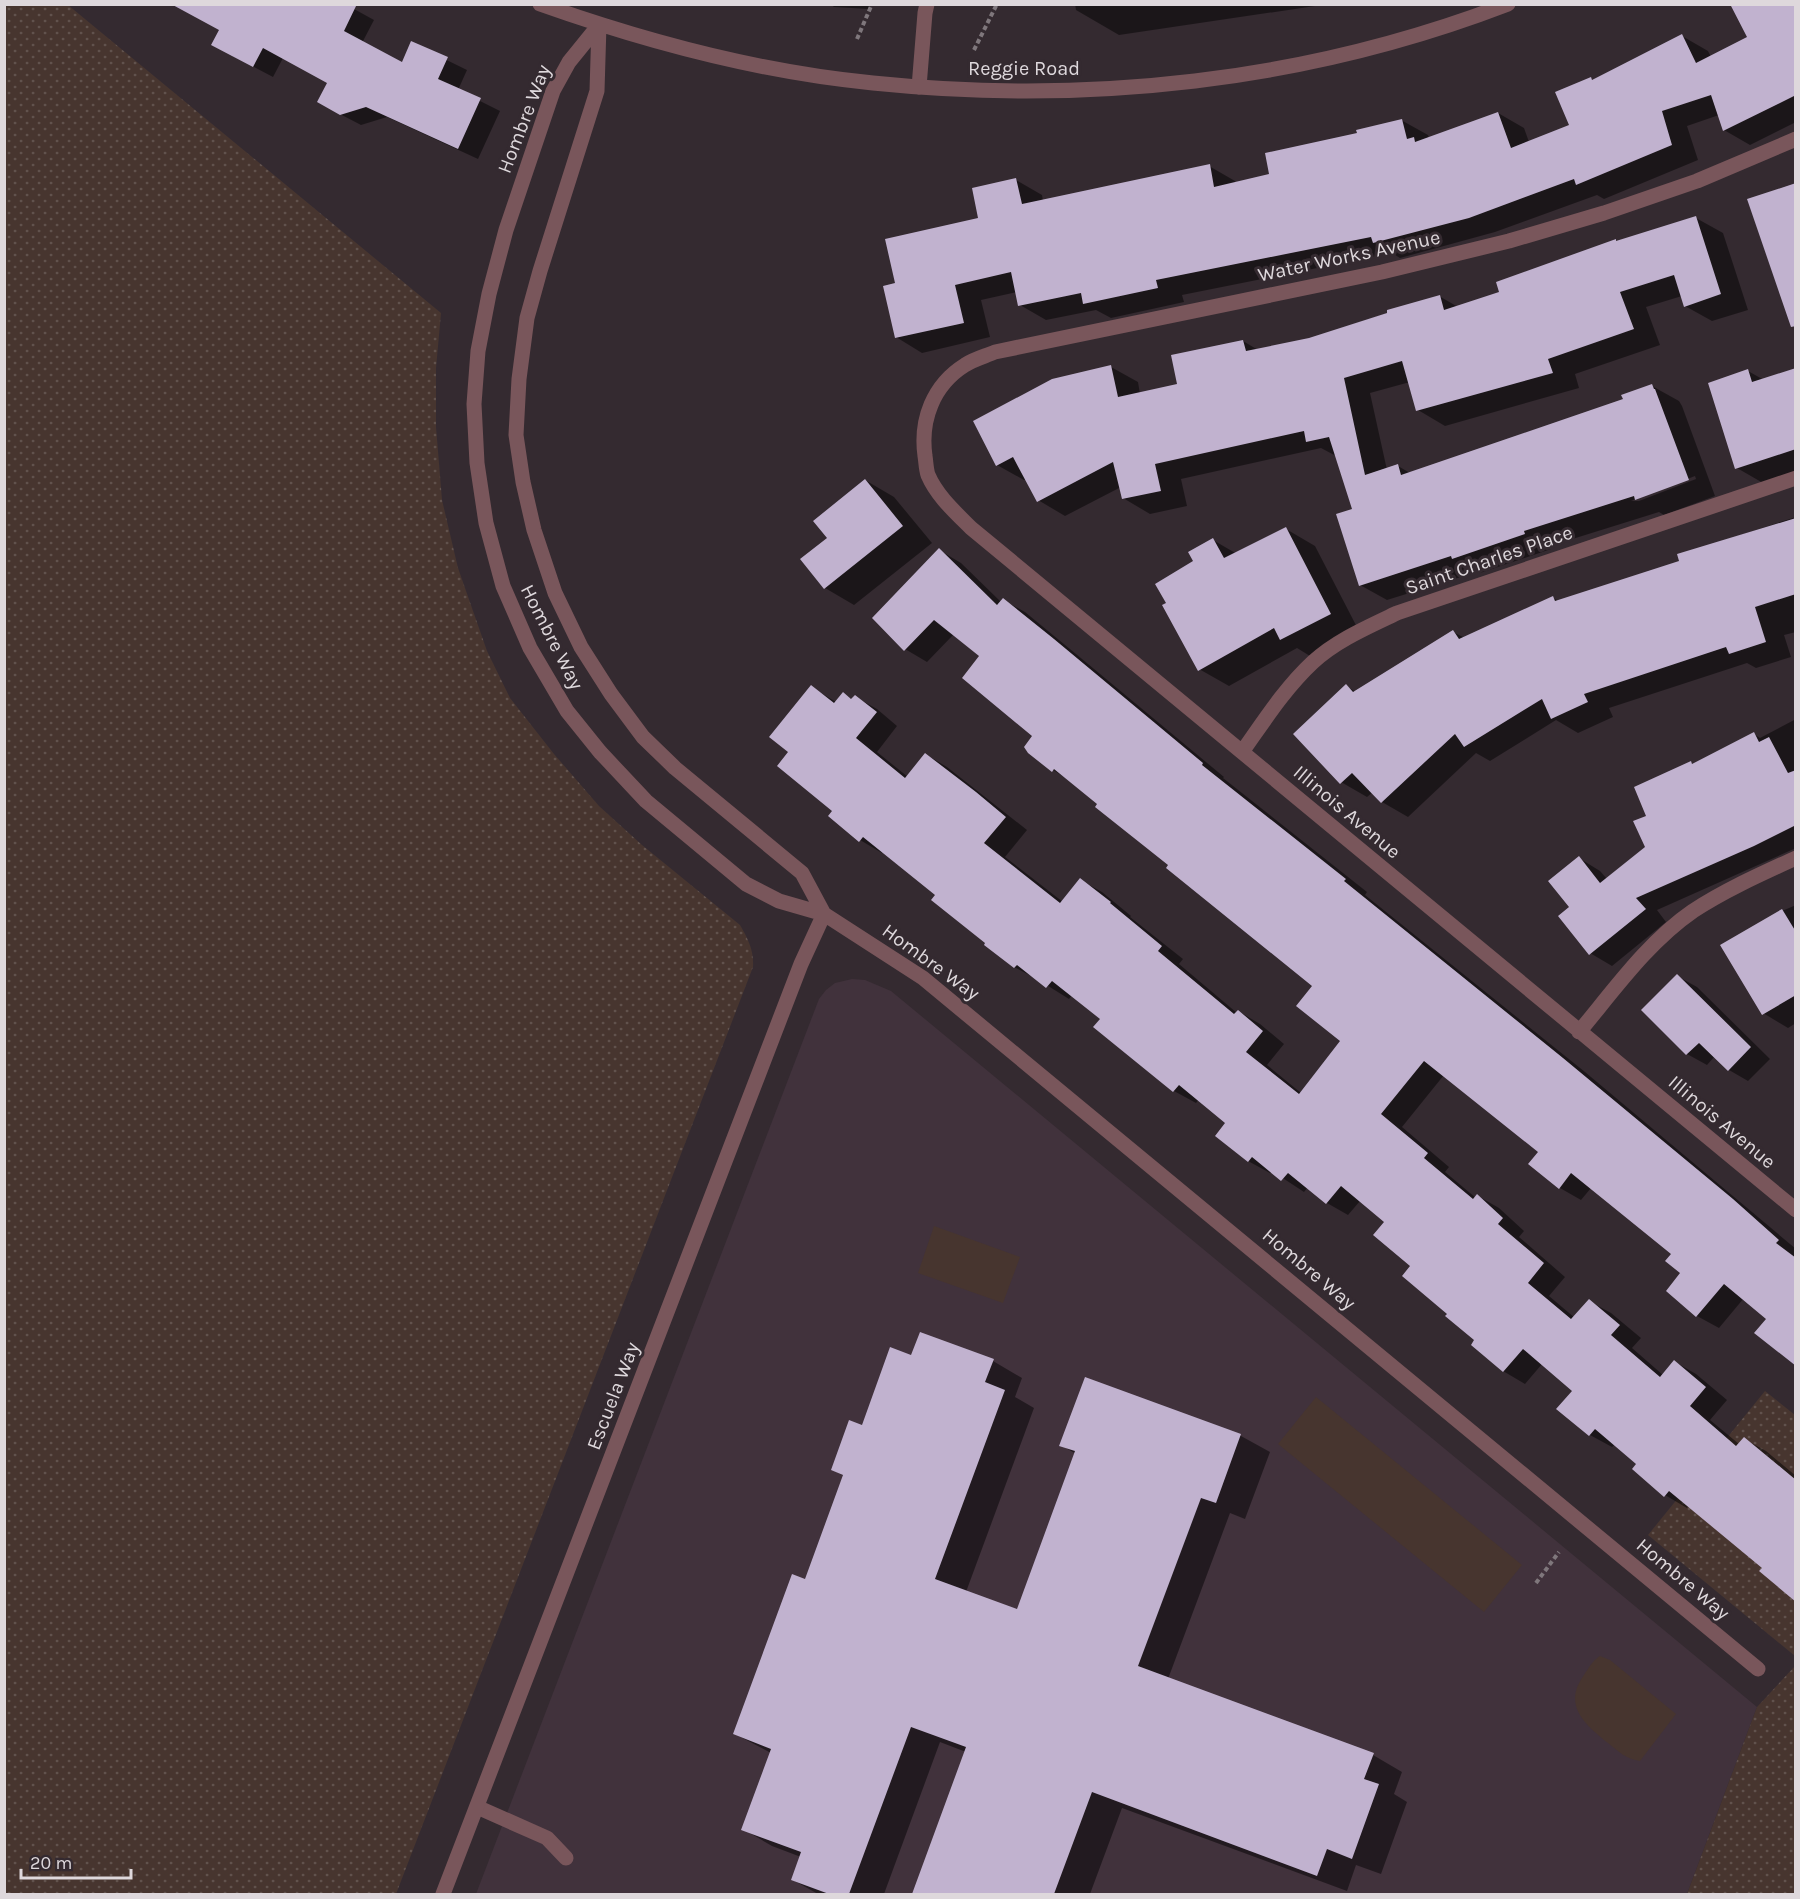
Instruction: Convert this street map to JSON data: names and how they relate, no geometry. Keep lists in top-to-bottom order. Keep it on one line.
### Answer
{"streets":{"street":["Reggie Road","Hombre Way","Water Works Avenue","Saint Charles Place","Illinois Avenue","Escuela Way"]},"crossings":[["Reggie Road","Hombre Way"],["Hombre Way","Escuela Way"],["Water Works Avenue","Illinois Avenue"],["Saint Charles Place","Illinois Avenue"]],"scale_bar":"20 m"}
